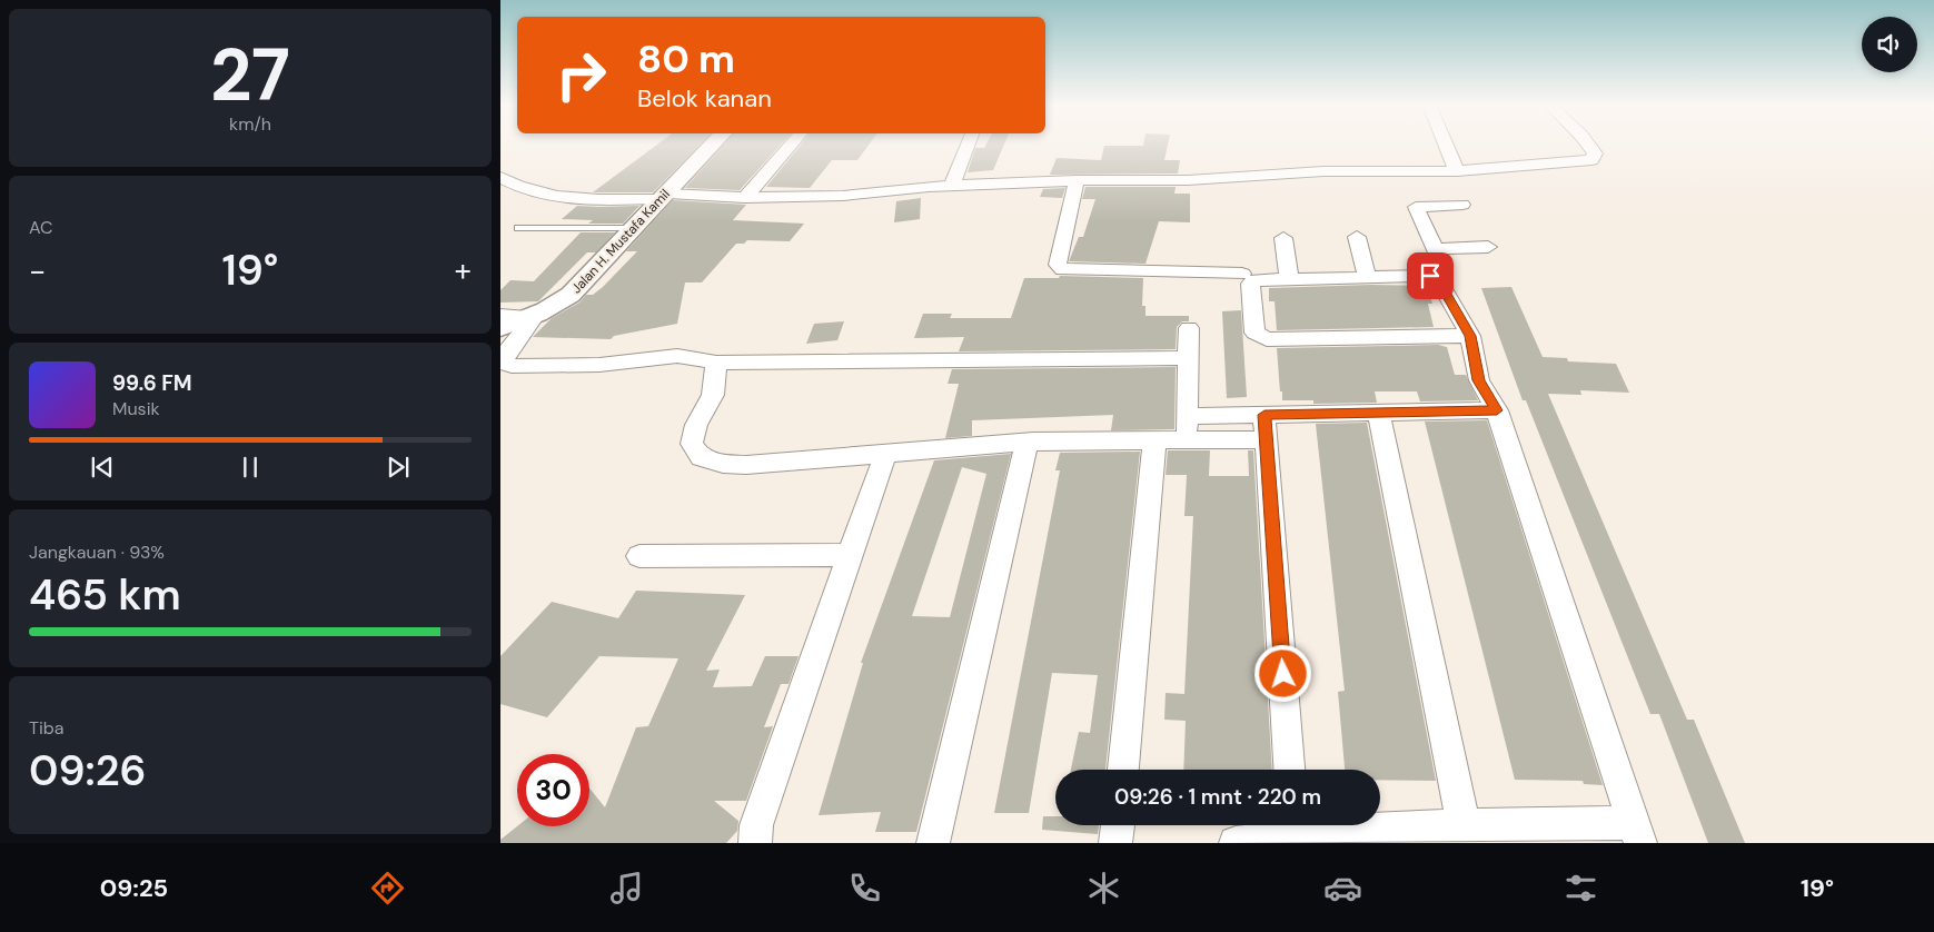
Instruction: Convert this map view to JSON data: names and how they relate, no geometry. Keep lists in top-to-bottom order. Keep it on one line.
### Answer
{"streets":{"street":["Jalan H. Mustafa Kamil"]},"page":{"tile":[["27","km/h"],"AC",["Jangkauan · 93%","465 km"],["Tiba","09:26"]],"turn":["80 m","Belok kanan"],"heat":["−","19°","+"],"song":["99.6 FM","Musik"],"limit":"30","trip":"09:26 · 1 mnt · 220 m","tabs":["09:25","19°"]}}
